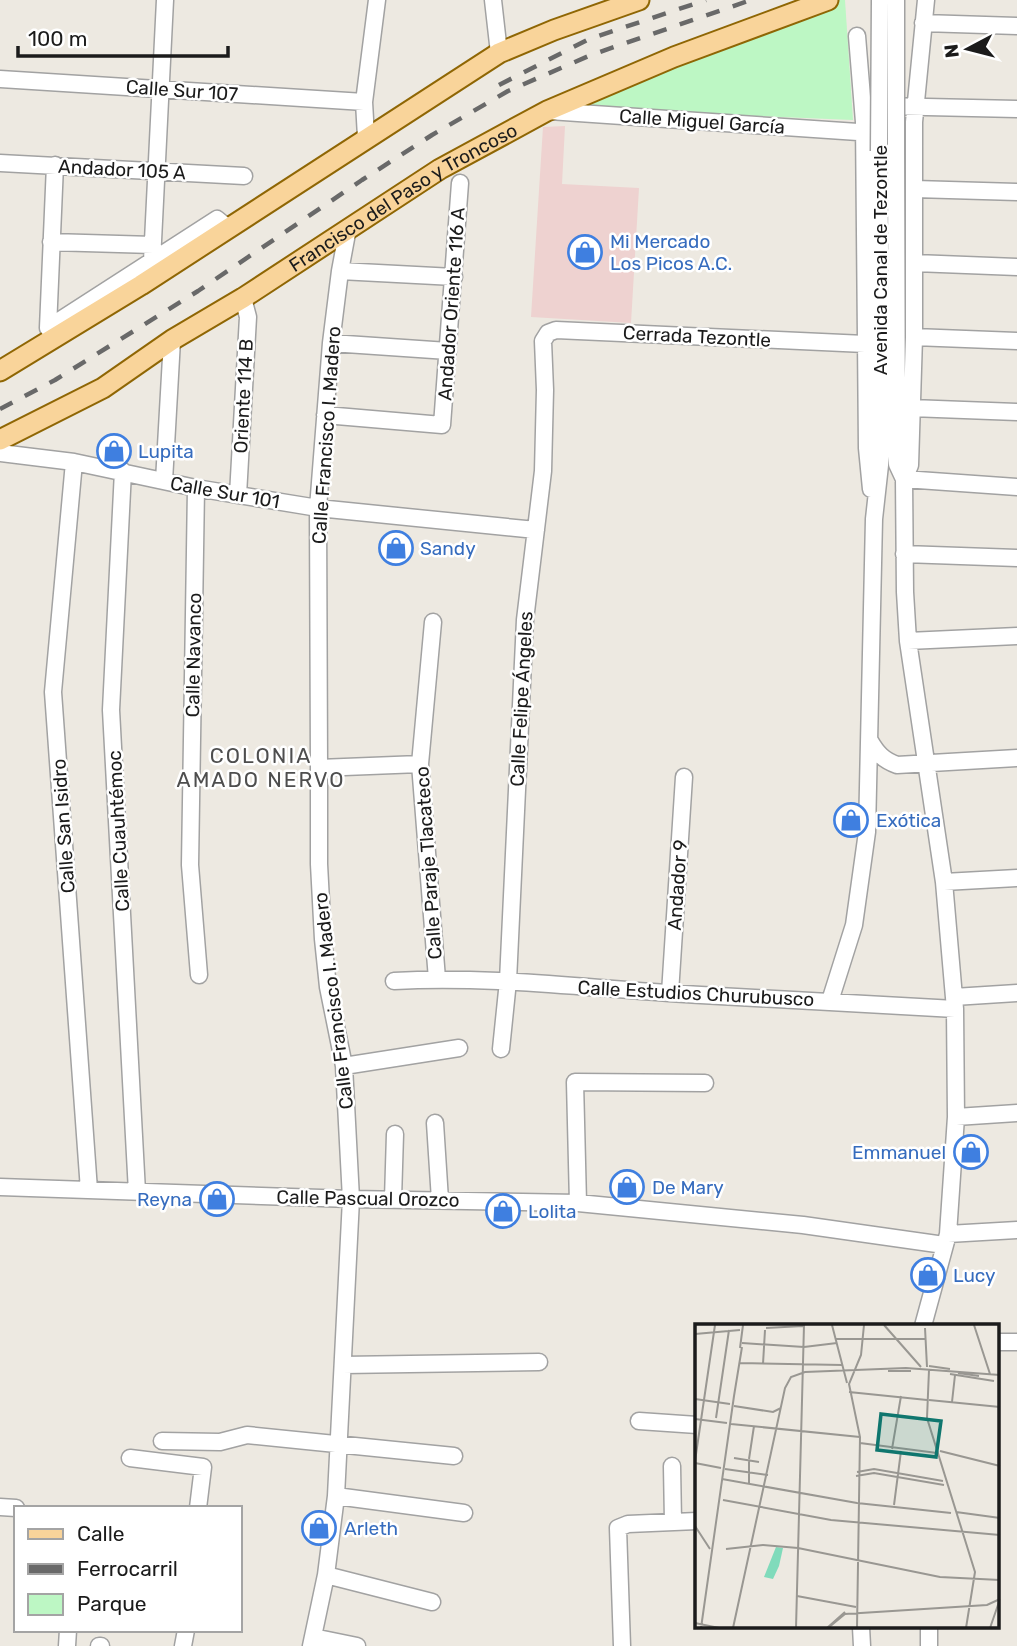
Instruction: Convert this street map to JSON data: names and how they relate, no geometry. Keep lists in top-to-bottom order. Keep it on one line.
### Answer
{"streets":{"main road":["Francisco del Paso y Troncoso"],"street":["Calle Sur 107","Calle Miguel García","Andador 105 A","Avenida Canal de Tezontle","Andador Oriente 116 A","Cerrada Tezontle","Oriente 114 B","Calle Francisco I. Madero","Calle Sur 101","Calle Navanco","Calle Felipe Ángeles","Calle San Isidro","Calle Cuauhtémoc","Calle Paraje Tlacateco","Andador 9","Calle Estudios Churubusco","Calle Pascual Orozco"]},"crossings":[["Calle Miguel García","Francisco del Paso y Troncoso"],["Calle Miguel García","Avenida Canal de Tezontle"],["Francisco del Paso y Troncoso","Oriente 114 B"],["Francisco del Paso y Troncoso","Calle Francisco I. Madero"],["Avenida Canal de Tezontle","Cerrada Tezontle"],["Avenida Canal de Tezontle","Calle Estudios Churubusco"],["Avenida Canal de Tezontle","Calle Pascual Orozco"],["Andador Oriente 116 A","Calle Francisco I. Madero"],["Cerrada Tezontle","Calle Felipe Ángeles"],["Oriente 114 B","Calle Sur 101"],["Calle Francisco I. Madero","Calle Sur 101"],["Calle Francisco I. Madero","Calle Pascual Orozco"],["Calle Sur 101","Calle Navanco"],["Calle Sur 101","Calle Felipe Ángeles"],["Calle Sur 101","Calle San Isidro"],["Calle Sur 101","Calle Cuauhtémoc"],["Calle Felipe Ángeles","Calle Estudios Churubusco"],["Calle San Isidro","Calle Pascual Orozco"],["Calle Cuauhtémoc","Calle Pascual Orozco"],["Calle Paraje Tlacateco","Calle Estudios Churubusco"],["Andador 9","Calle Estudios Churubusco"]],"districts":["COLONIA AMADO NERVO"],"places":{"shop":["Mi Mercado Los Picos A.C.","Lupita","Sandy","Exótica","Emmanuel","De Mary","Reyna","Lolita","Lucy","Arleth"]},"legend":["Calle","Ferrocarril","Parque"],"scale_bar":"100 m","north":"left"}
